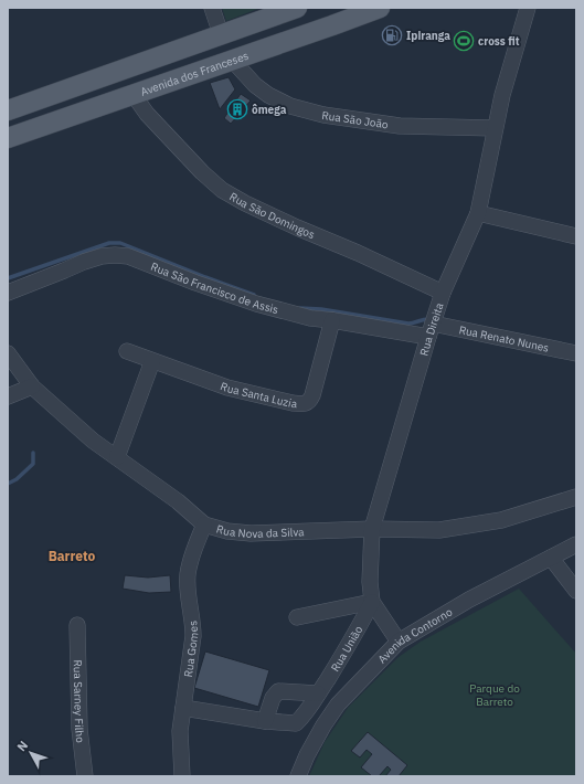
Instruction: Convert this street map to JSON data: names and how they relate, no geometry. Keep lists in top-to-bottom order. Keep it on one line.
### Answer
{"streets":{"main road":["Avenida dos Franceses"],"street":["Rua São João","Rua São Domingos","Rua São Francisco de Assis","Rua Direita","Rua Renato Nunes","Rua Santa Luzia","Rua Nova da Silva","Avenida Contorno","Rua União","Rua Gomes","Rua Sarney Filho"]},"crossings":[["Avenida dos Franceses","Rua São João"],["Avenida dos Franceses","Rua São Domingos"],["Rua São João","Rua Direita"],["Rua São Domingos","Rua Direita"],["Rua São Francisco de Assis","Rua Direita"],["Rua São Francisco de Assis","Rua Renato Nunes"],["Rua São Francisco de Assis","Rua Santa Luzia"],["Rua Direita","Rua Renato Nunes"],["Rua Direita","Rua Nova da Silva"],["Rua Direita","Rua União"],["Rua Nova da Silva","Rua Gomes"],["Rua União","Rua Gomes"]],"districts":["Barreto"],"parks":["Parque do Barreto"],"places":{"fuel station":["Ipiranga"],"sports":["cross fit"],"building":["ômega"]},"north":"top left"}
